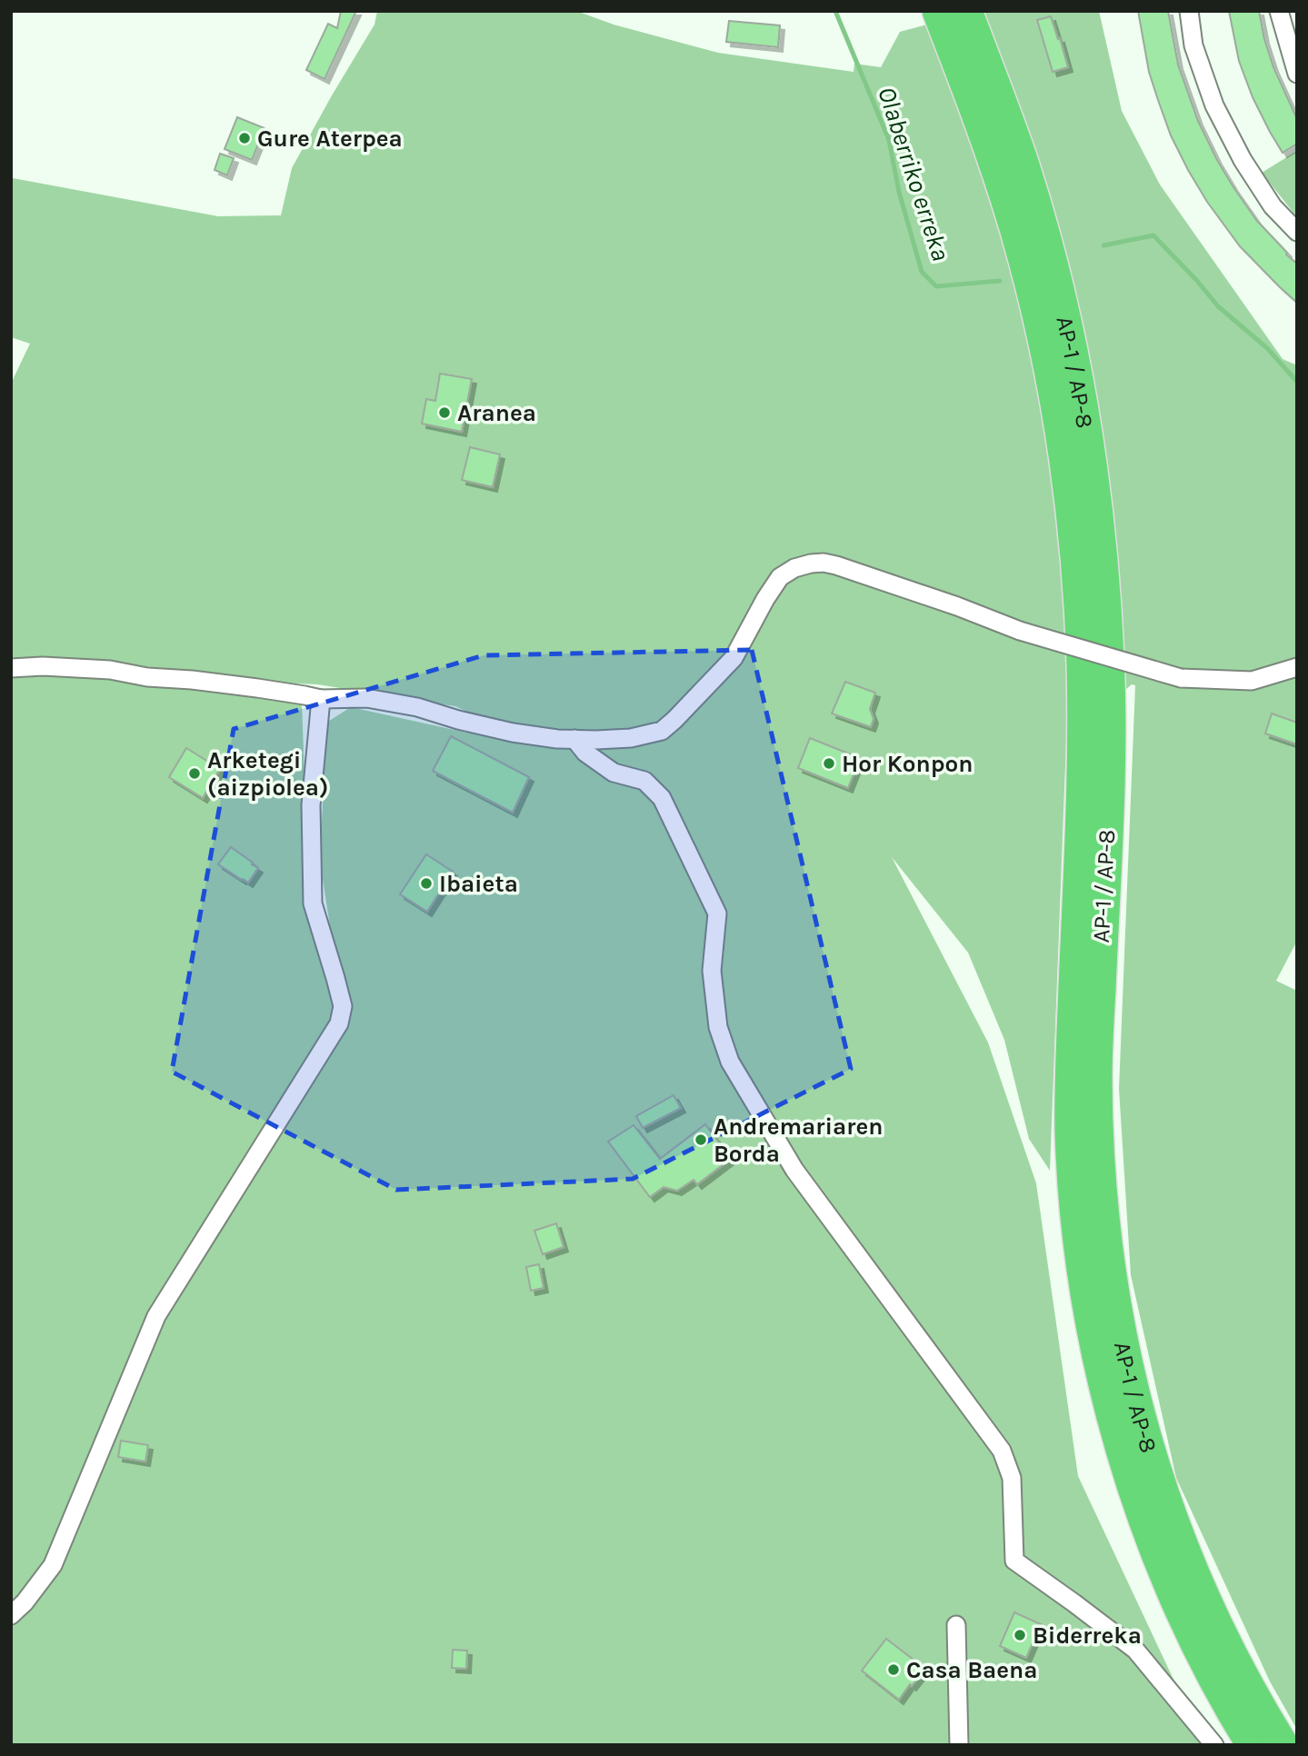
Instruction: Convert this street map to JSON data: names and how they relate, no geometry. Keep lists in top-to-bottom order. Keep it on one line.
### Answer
{"streets":{"highway":["AP-1 / AP-8"]},"water":["Olaberriko erreka"],"places":["Gure Aterpea","Aranea","Hor Konpon","Arketegi (aizpiolea)","Ibaieta","Andremariaren Borda","Biderreka","Casa Baena"]}
